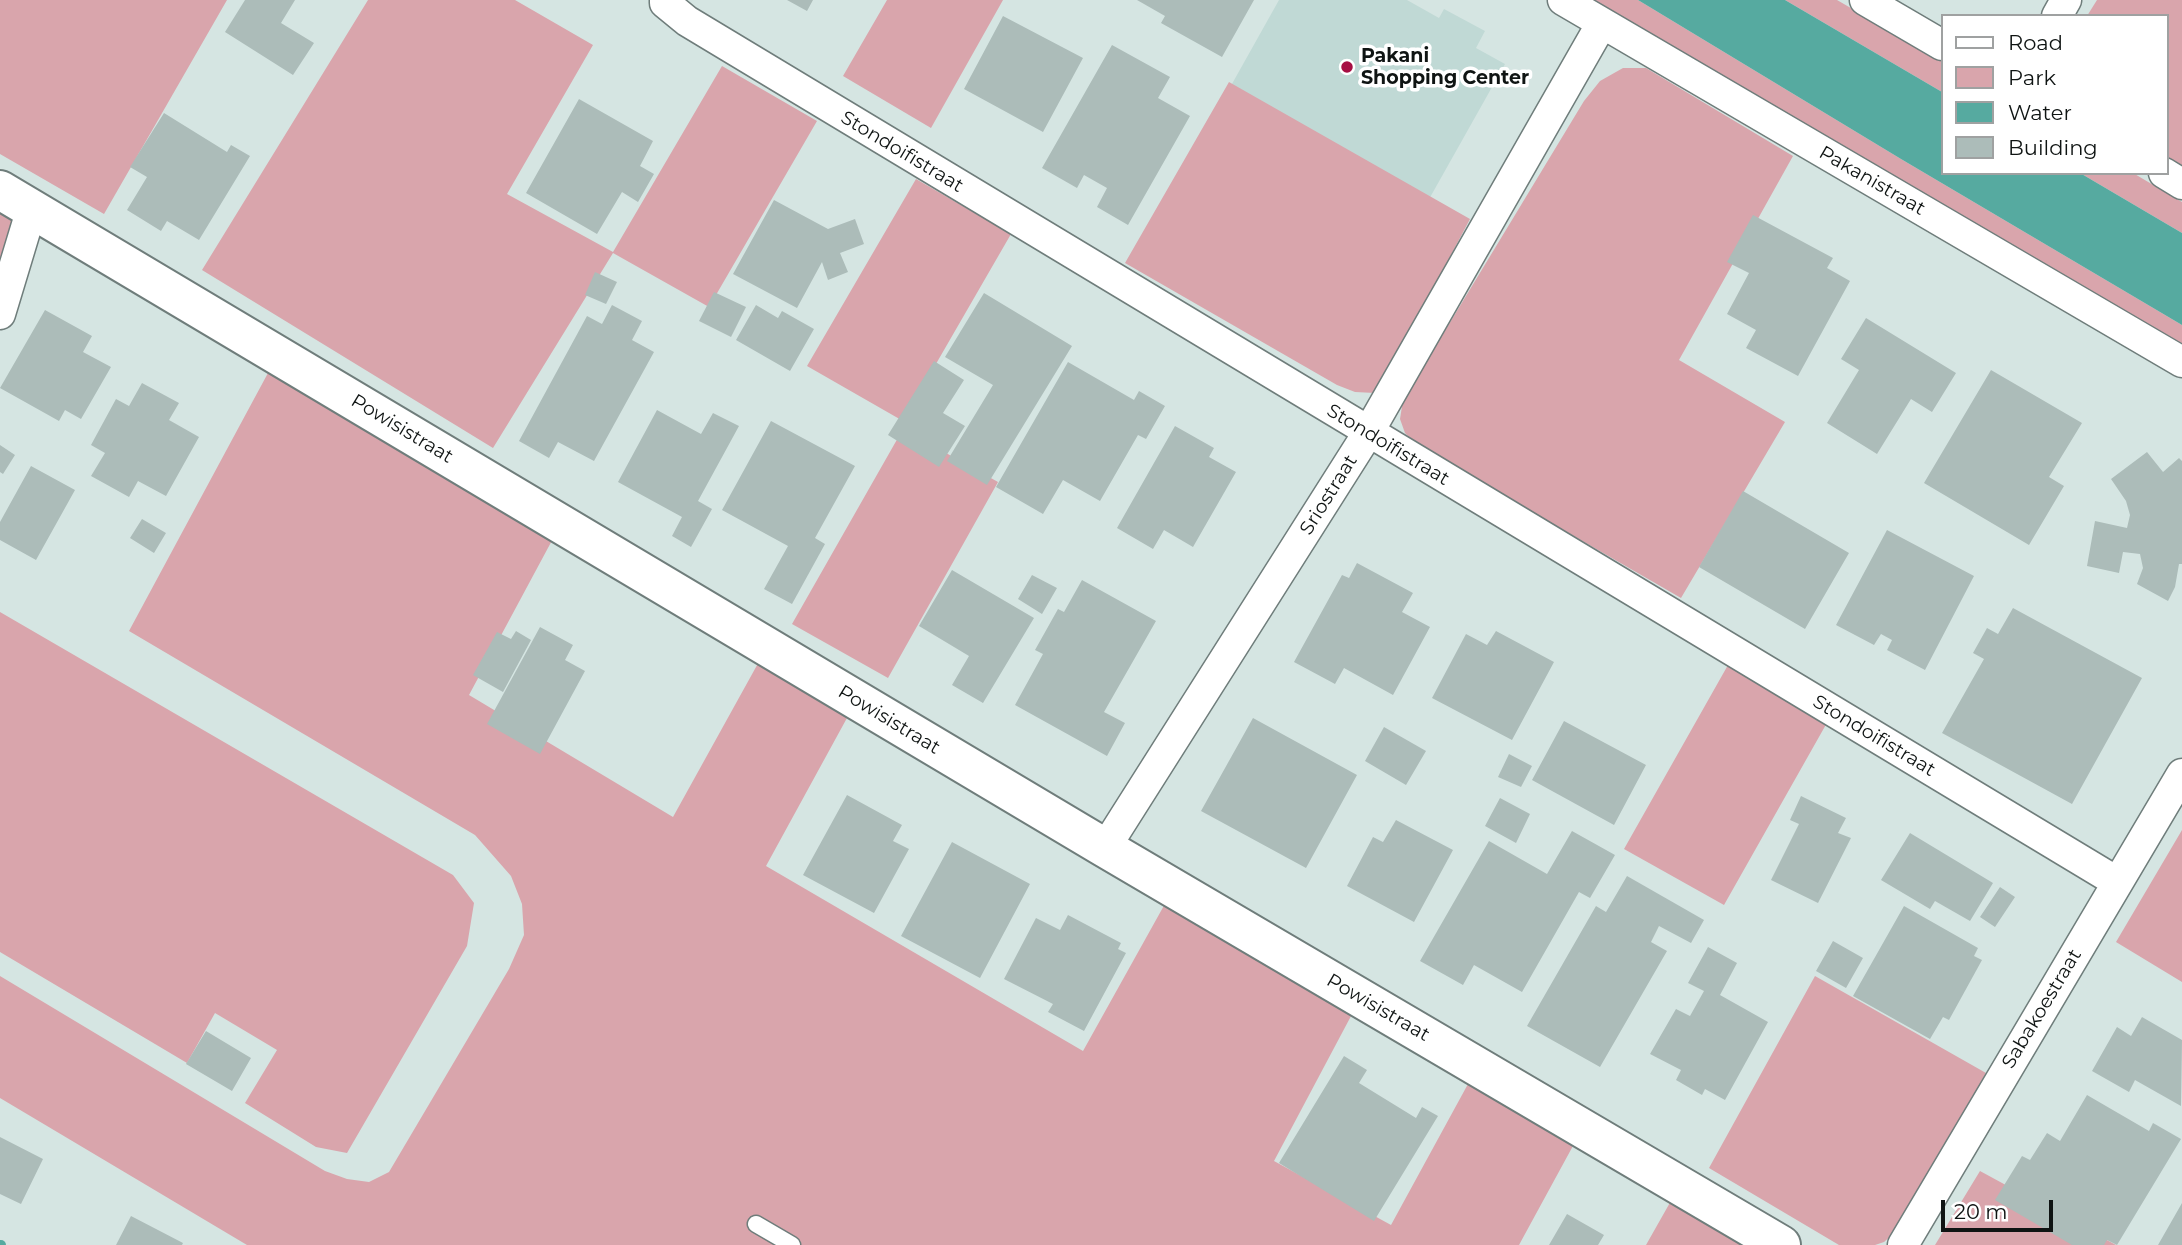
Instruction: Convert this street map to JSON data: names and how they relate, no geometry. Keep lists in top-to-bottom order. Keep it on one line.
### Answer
{"streets":{"street":["Stondoifistraat","Pakanistraat","Powisistraat","Sriostraat","Sabakoestraat"]},"crossings":[["Stondoifistraat","Sriostraat"],["Stondoifistraat","Sabakoestraat"],["Pakanistraat","Sriostraat"],["Powisistraat","Sriostraat"]],"places":["Pakani Shopping Center"],"legend":["Road","Park","Water","Building"],"scale_bar":"20 m"}
